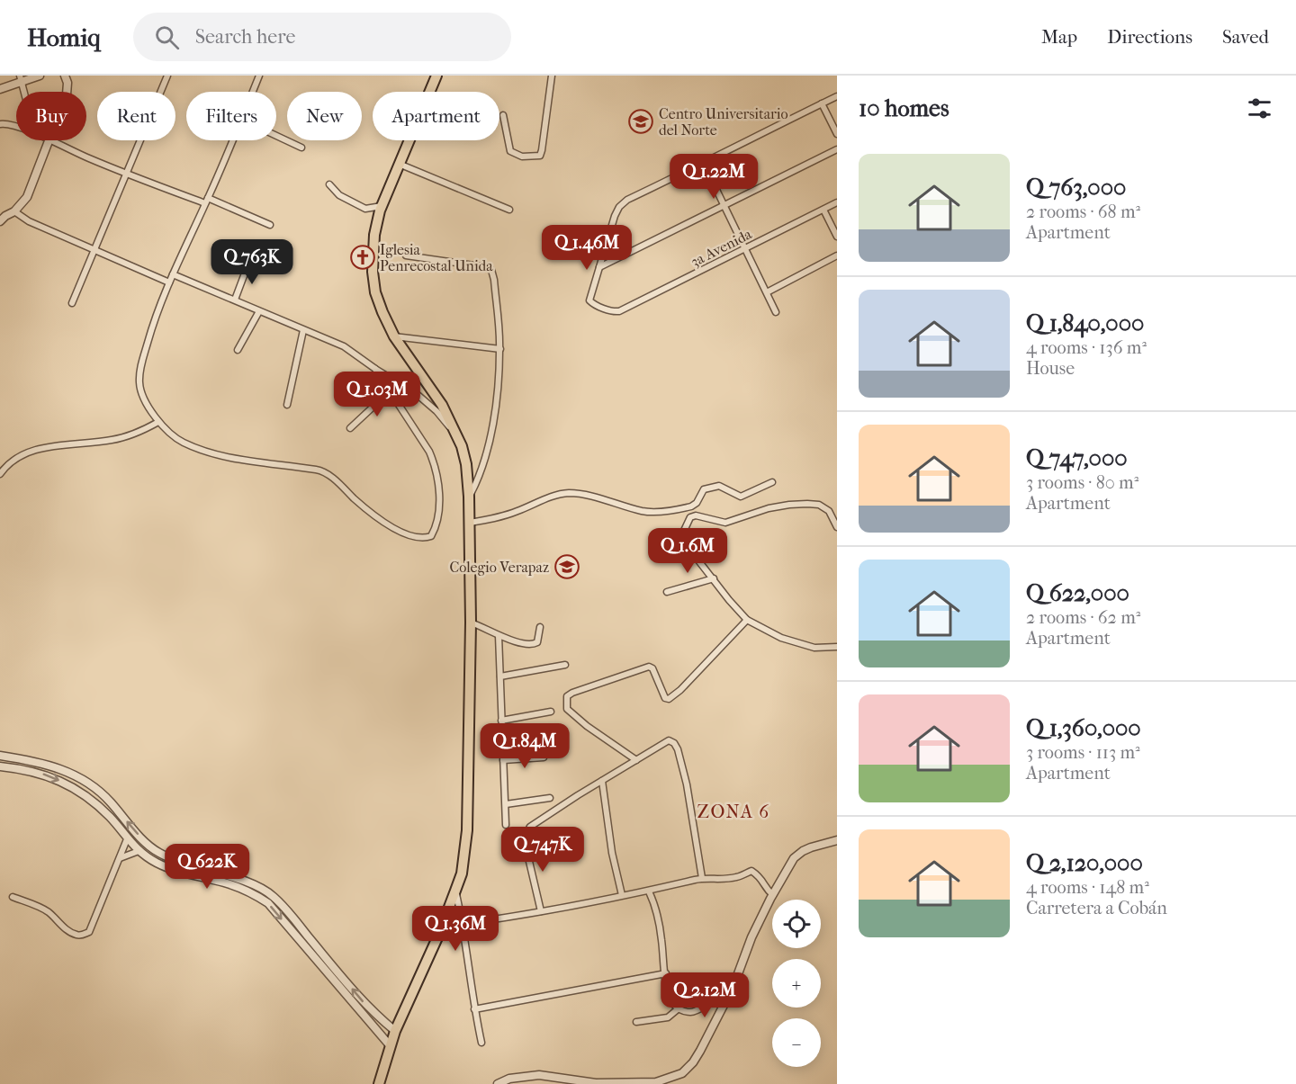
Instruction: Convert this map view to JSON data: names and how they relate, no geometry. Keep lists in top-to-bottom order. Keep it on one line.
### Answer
{"streets":{"street":["3a Avenida"]},"districts":["ZONA 6"],"places":{"school or university":["Centro Universitario del Norte","Colegio Verapaz"],"church":["Iglesia Penrecostal Unida"]},"page":{"header":"Homiq","search":"Search here","nav":["Map","Directions","Saved"],"heading":"10 homes","chip":["Buy","Rent","Filters","New","Apartment"],"list":[{"name":"Q 763,000","note":"2 rooms · 68 m² · Apartment"},{"name":"Q 1,840,000","note":"4 rooms · 136 m² · House"},{"name":"Q 747,000","note":"3 rooms · 80 m² · Apartment"},{"name":"Q 622,000","note":"2 rooms · 62 m² · Apartment"},{"name":"Q 1,360,000","note":"3 rooms · 113 m² · Apartment"},{"name":"Q 2,120,000","note":"4 rooms · 148 m² · Carretera a Cobán"}],"price":["Q 1.22M","Q 1.46M","Q 763K","Q 1.03M","Q 1.6M","Q 1.84M","Q 747K","Q 622K","Q 1.36M","Q 2.12M"],"map_buttons":["+","−"]}}
